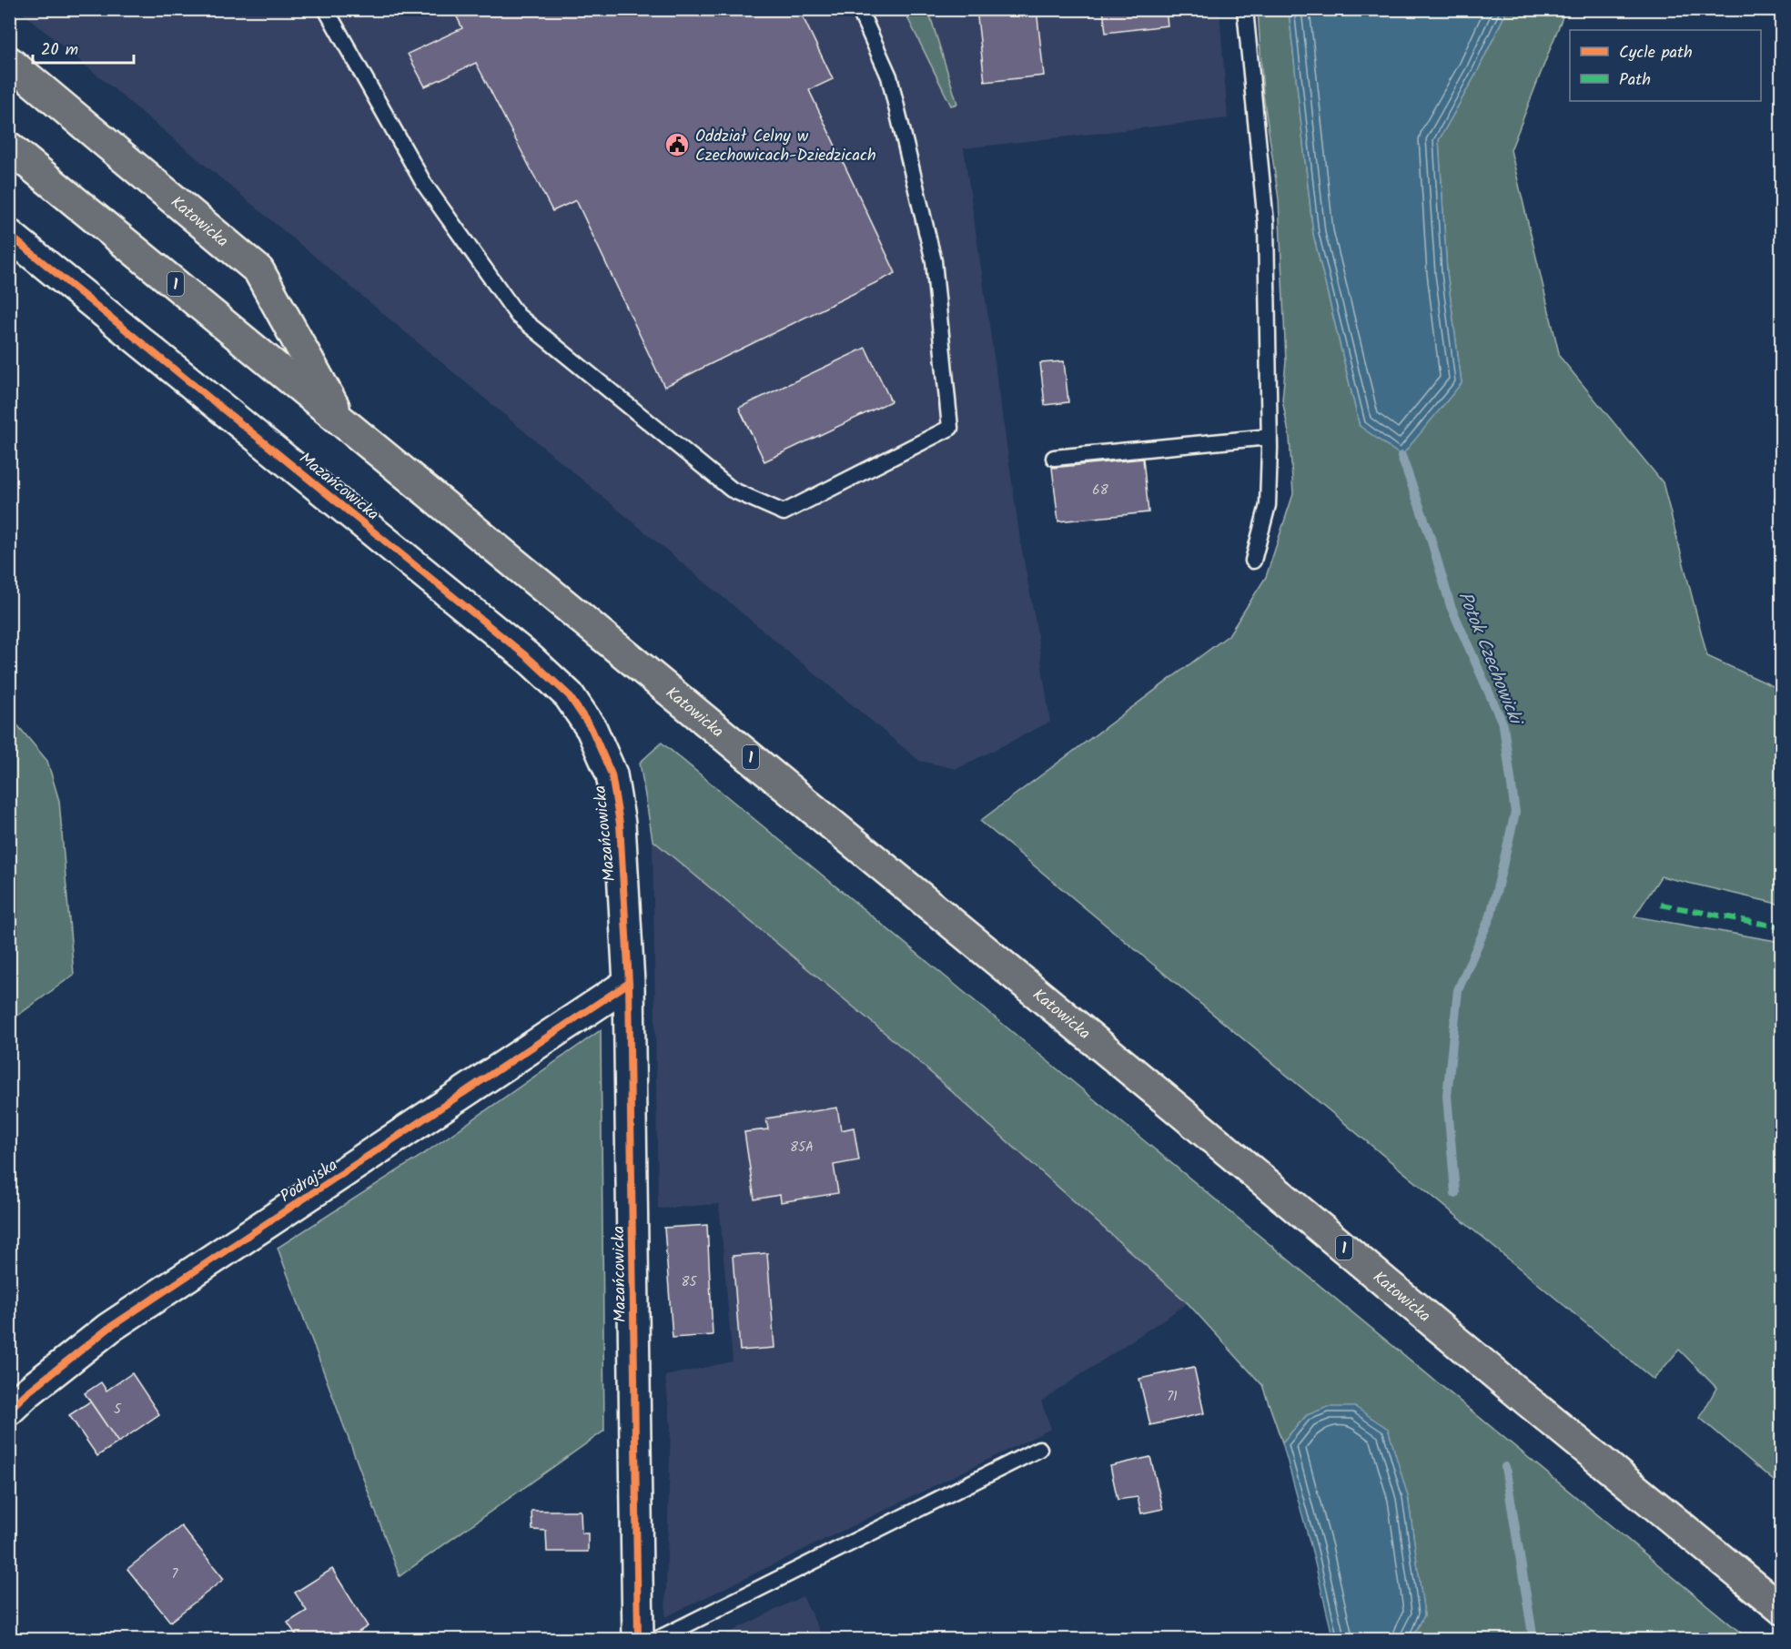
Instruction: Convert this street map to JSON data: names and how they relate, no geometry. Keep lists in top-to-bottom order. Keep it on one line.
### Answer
{"streets":{"main road":["Katowicka","1"],"street":["Mazańcowicka","Podrajska"]},"crossings":[["Mazańcowicka","Podrajska"]],"water":["Potok Czechowicki"],"places":{"public building":["Oddział Celny w Czechowicach-Dziedzicach"]},"house_numbers":["68","85A","85","71","5","7"],"legend":["Cycle path","Path"],"scale_bar":"20 m"}
